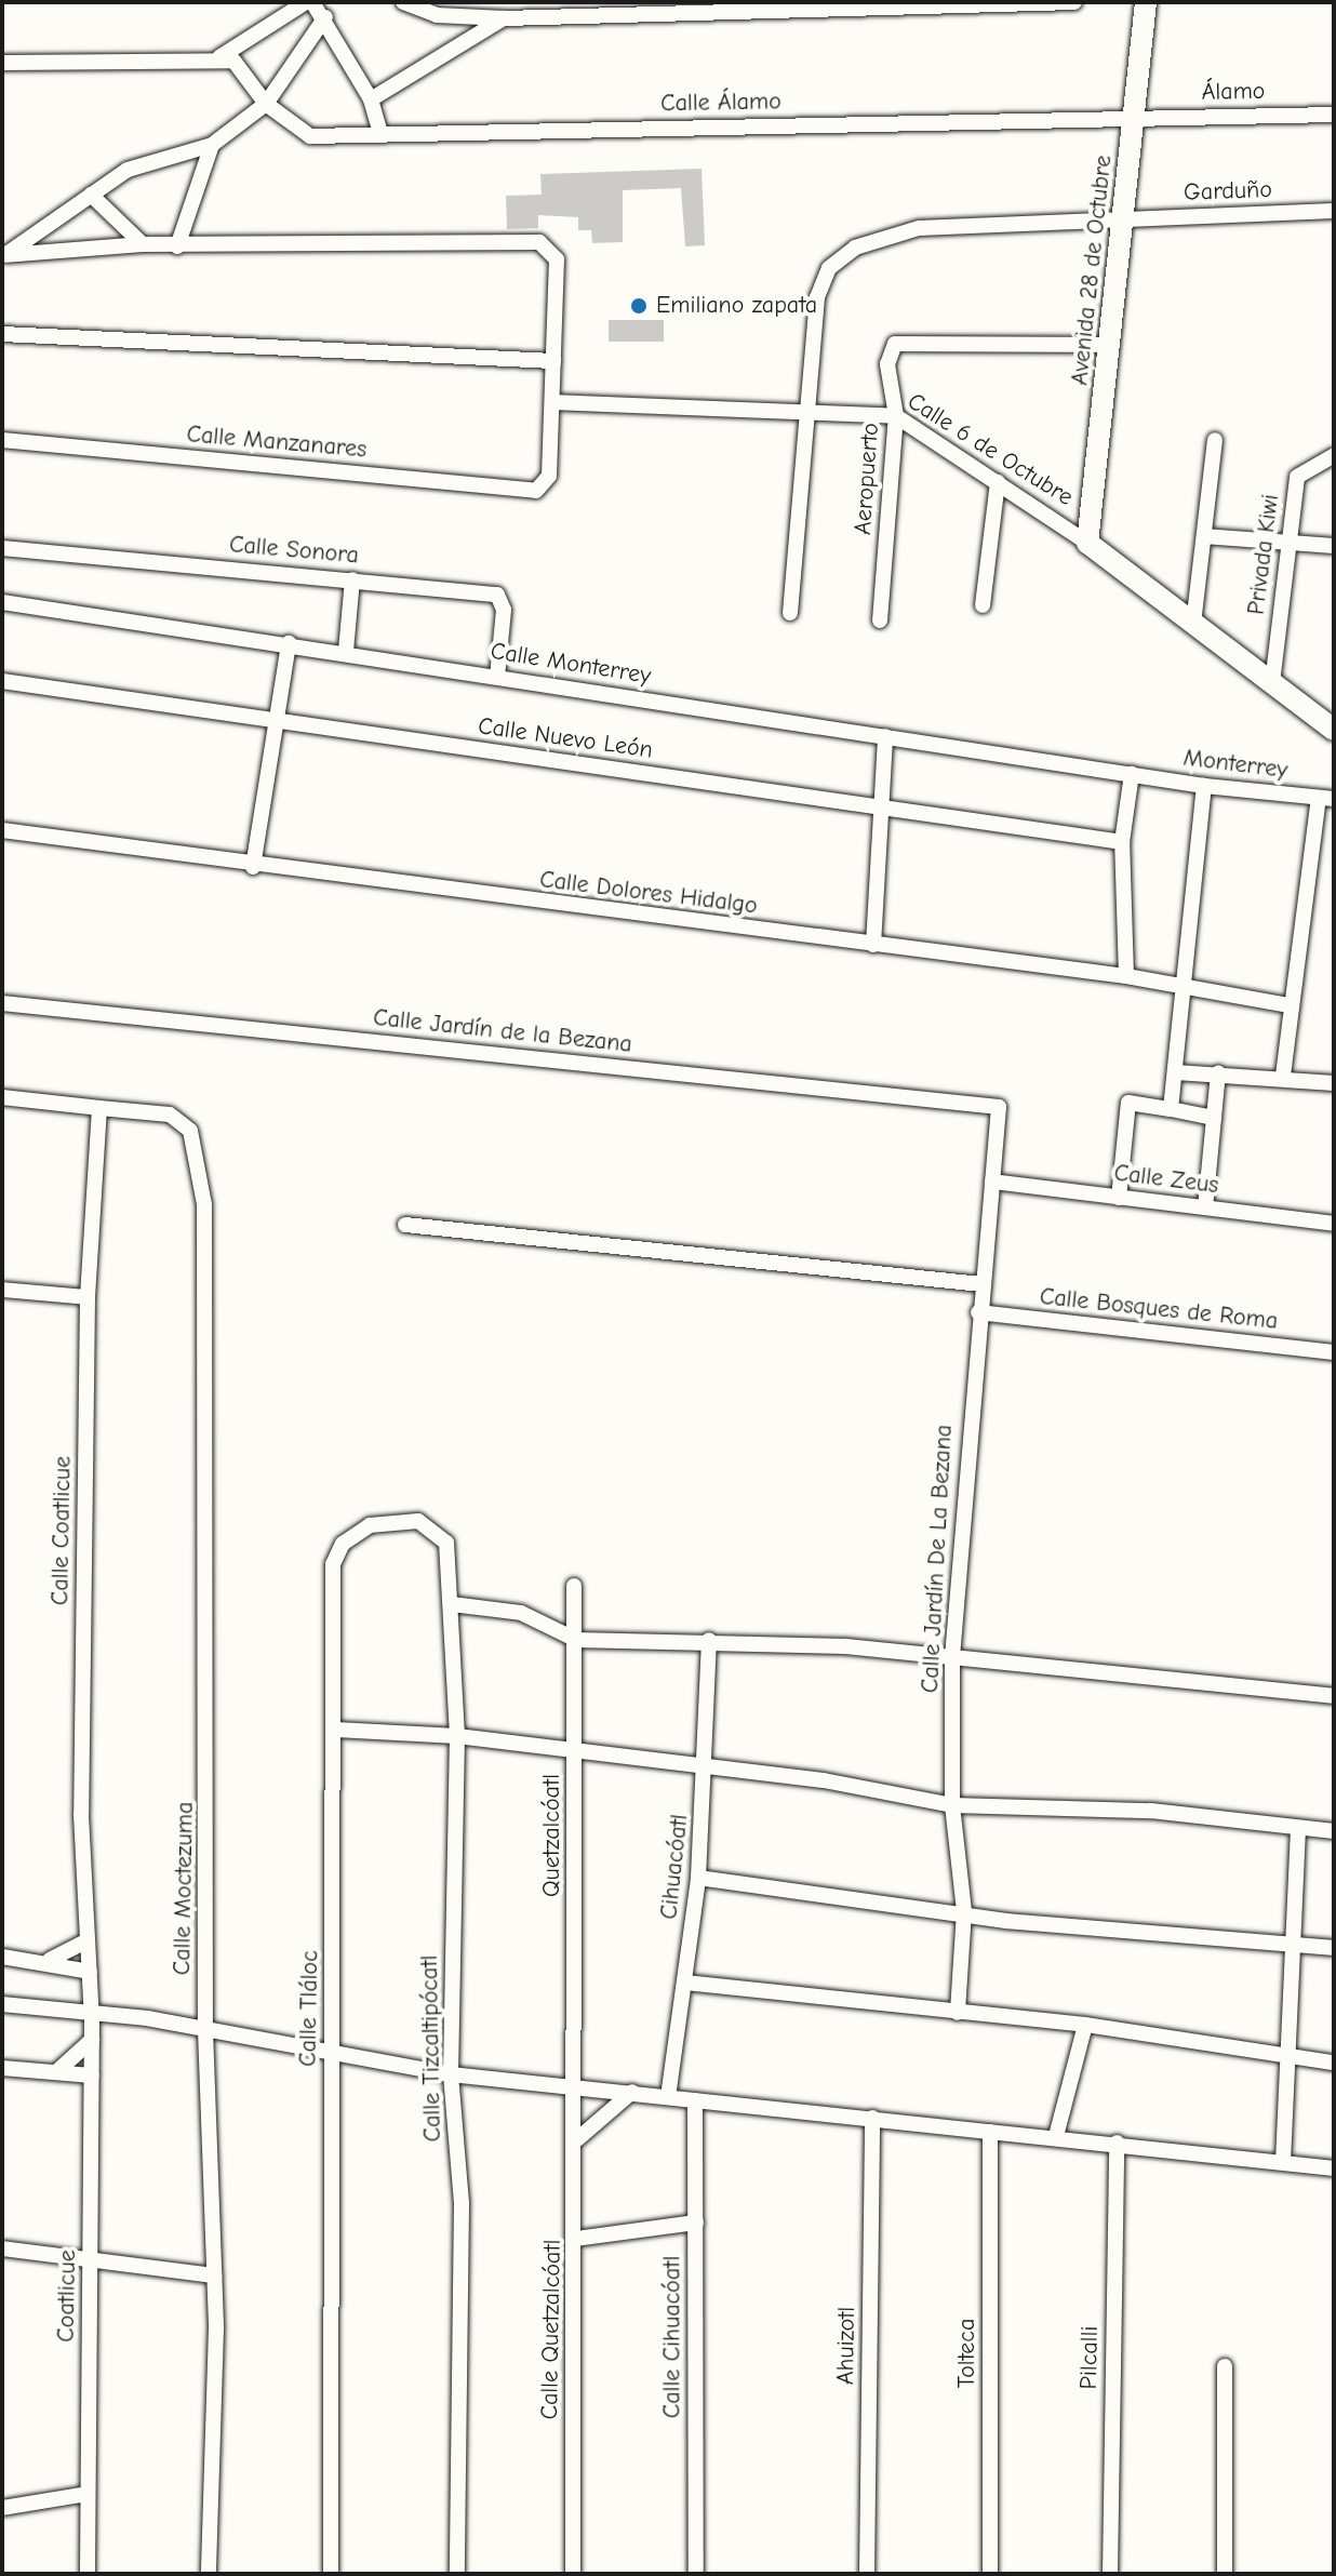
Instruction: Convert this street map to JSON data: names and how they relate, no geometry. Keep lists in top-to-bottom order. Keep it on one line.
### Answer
{"streets":{"street":["Álamo","Calle Álamo","Garduño","Avenida 28 de Octubre","Calle Manzanares","Calle 6 de Octubre","Aeropuerto","Calle Sonora","Privada Kiwi","Calle Monterrey","Calle Nuevo León","Monterrey","Calle Dolores Hidalgo","Calle Jardín de la Bezana","Calle Zeus","Calle Bosques de Roma","Calle Coatlicue","Calle Jardín De La Bezana","Quetzalcóatl","Cihuacóatl","Calle Moctezuma","Calle Tláloc","Calle Tizcaltipócatl","Coatlicue","Calle Quetzalcóatl","Calle Cihuacóatl","Ahuizotl","Tolteca","Pilcalli"]},"crossings":[["Álamo","Calle Álamo"],["Álamo","Avenida 28 de Octubre"],["Calle Álamo","Avenida 28 de Octubre"],["Garduño","Avenida 28 de Octubre"],["Garduño","Calle 6 de Octubre"],["Avenida 28 de Octubre","Calle 6 de Octubre"],["Avenida 28 de Octubre","Aeropuerto"],["Calle Manzanares","Calle 6 de Octubre"],["Calle 6 de Octubre","Aeropuerto"],["Calle 6 de Octubre","Privada Kiwi"],["Calle Sonora","Calle Monterrey"],["Calle Monterrey","Monterrey"],["Calle Jardín de la Bezana","Calle Jardín De La Bezana"],["Calle Zeus","Calle Jardín De La Bezana"],["Calle Bosques de Roma","Calle Jardín De La Bezana"],["Calle Coatlicue","Calle Moctezuma"],["Calle Coatlicue","Coatlicue"],["Quetzalcóatl","Calle Quetzalcóatl"],["Calle Tláloc","Calle Tizcaltipócatl"]],"places":["Emiliano zapata"]}
